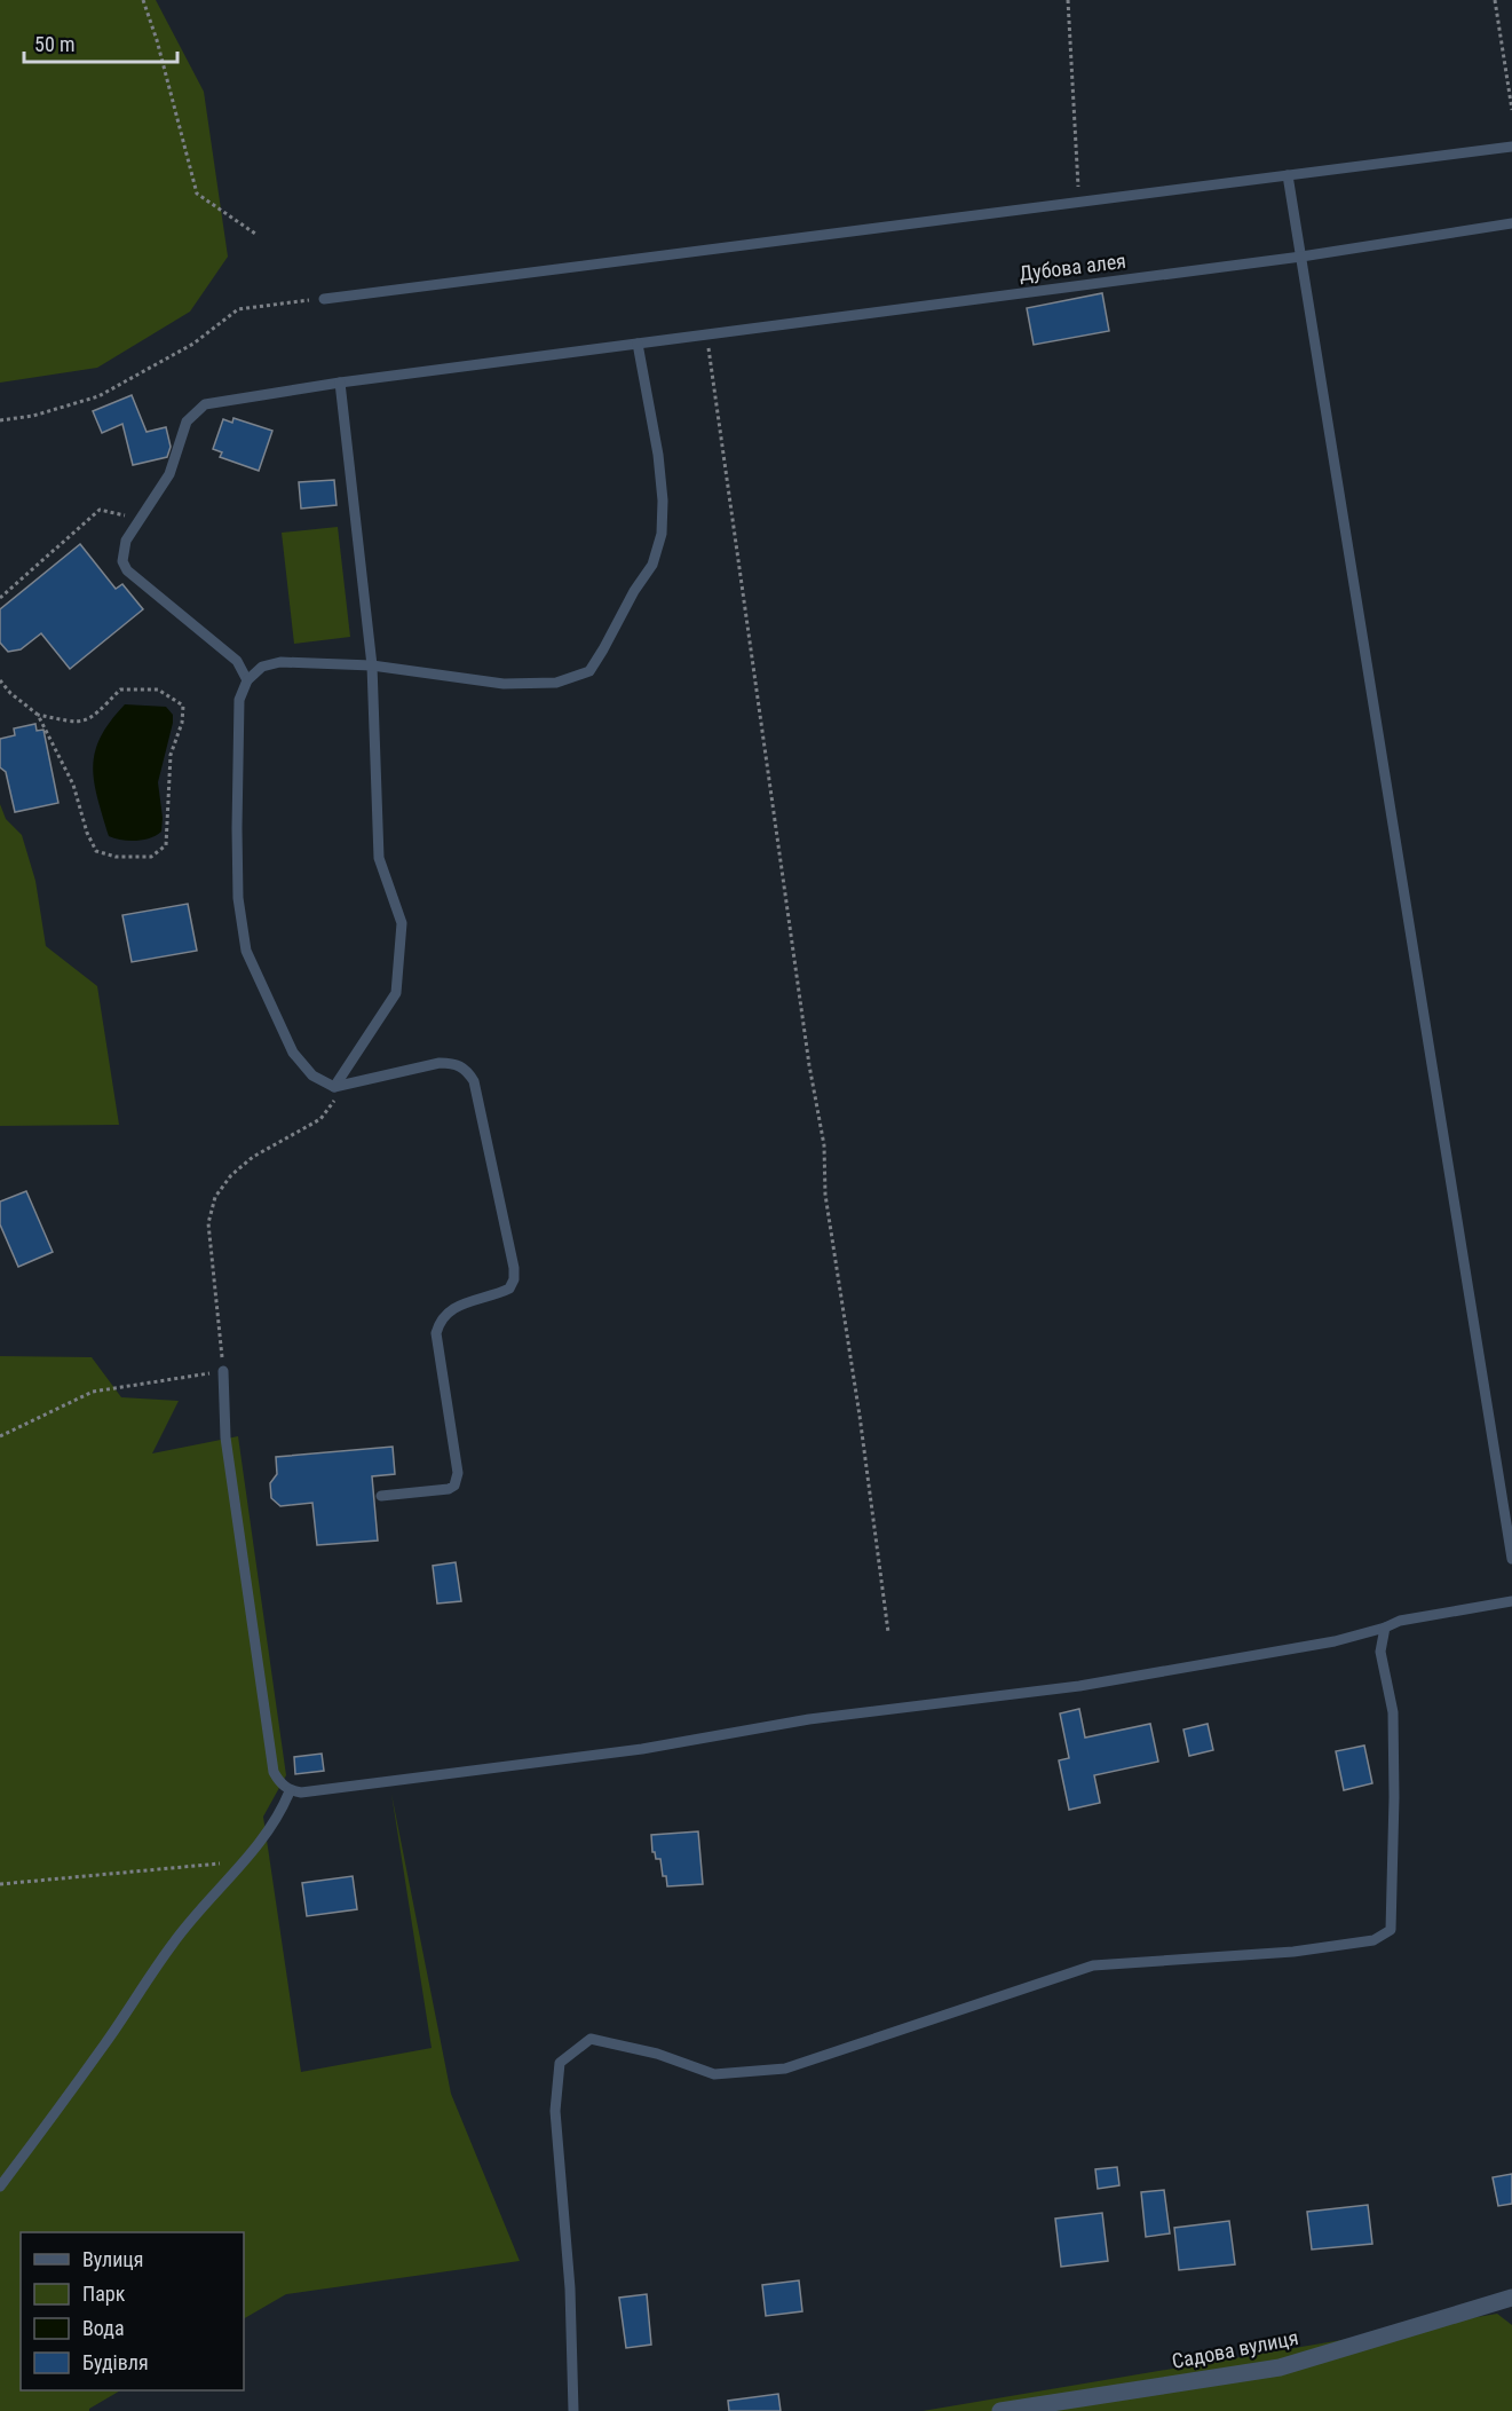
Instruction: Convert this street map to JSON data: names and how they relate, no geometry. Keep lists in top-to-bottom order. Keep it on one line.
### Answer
{"streets":{"street":["Садова вулиця"],"lane":["Дубова алея"]},"legend":["Вулиця","Парк","Вода","Будівля"],"scale_bar":"50 m"}
